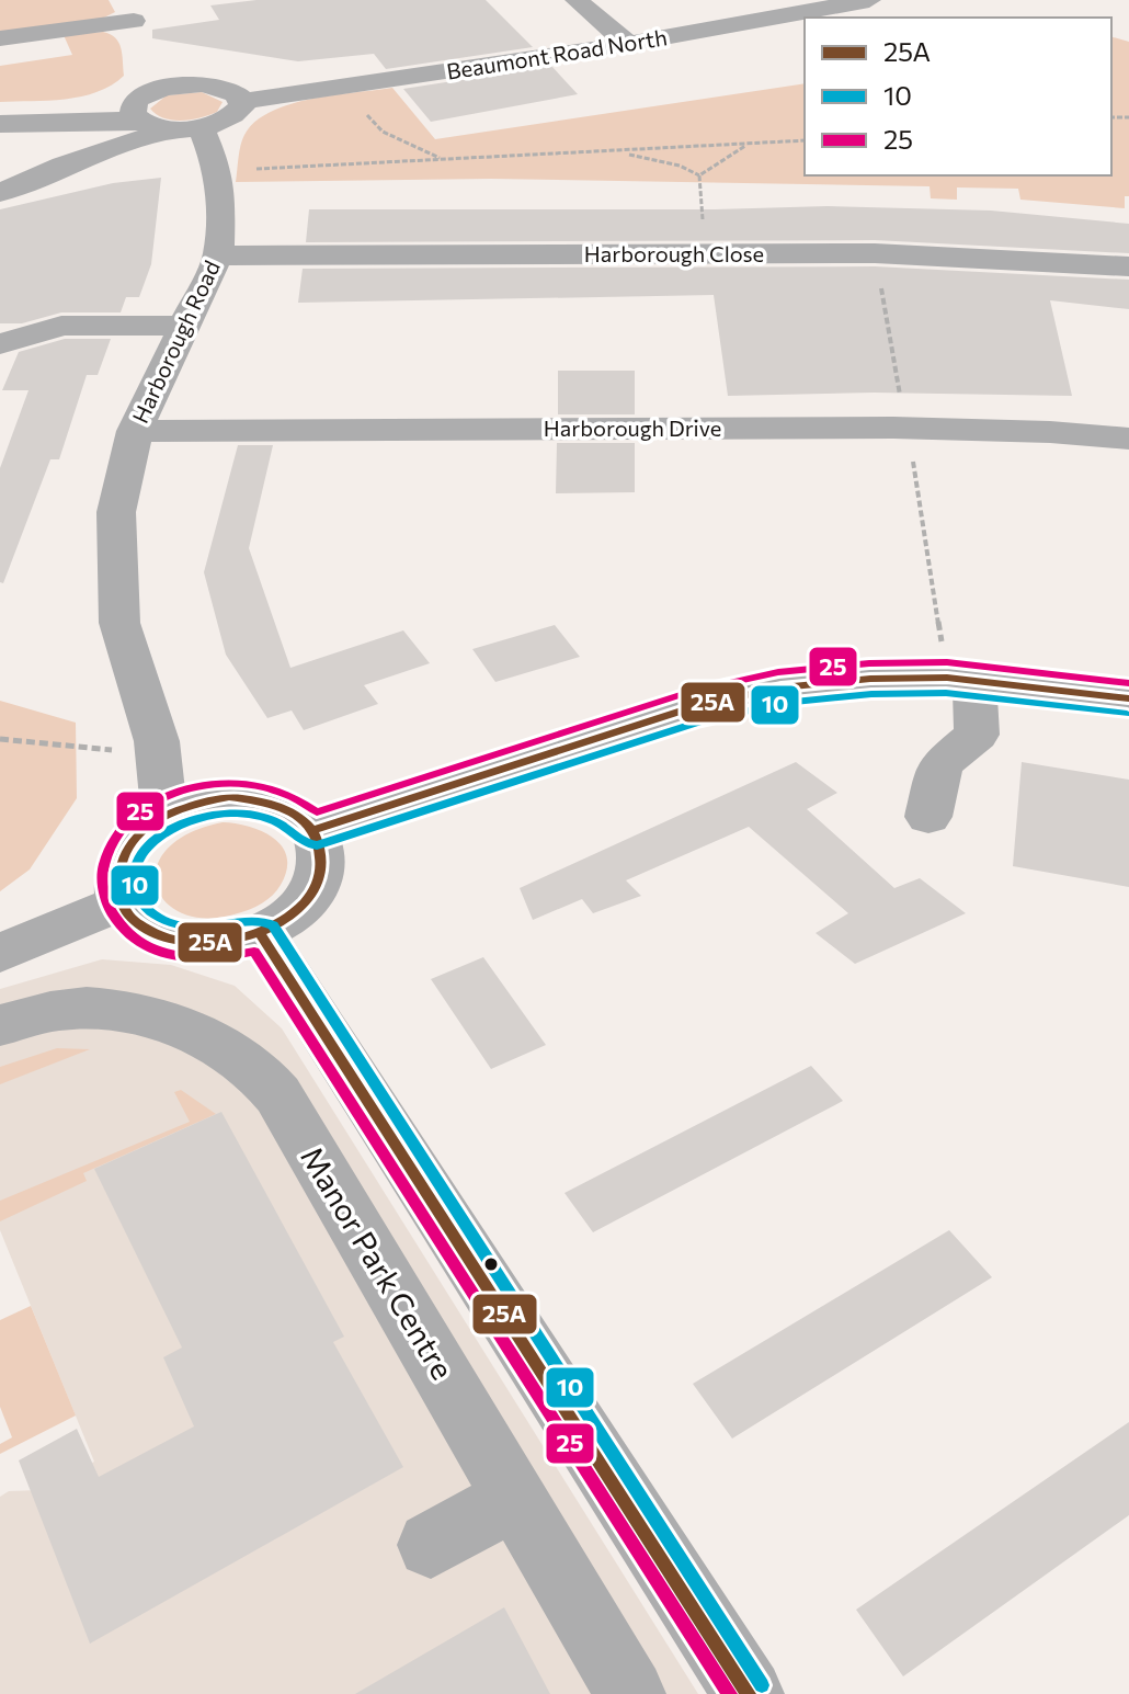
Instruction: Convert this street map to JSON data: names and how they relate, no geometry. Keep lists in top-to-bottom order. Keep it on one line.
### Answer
{"streets":{"street":["Beaumont Road North","Harborough Close","Harborough Road","Harborough Drive","Manor Park Centre"]},"crossings":[["Beaumont Road North","Harborough Road"],["Harborough Close","Harborough Road"],["Harborough Road","Harborough Drive"]],"lines":["transit line 25","transit line 25A","transit line 10"],"legend":["25A","10","25"]}
